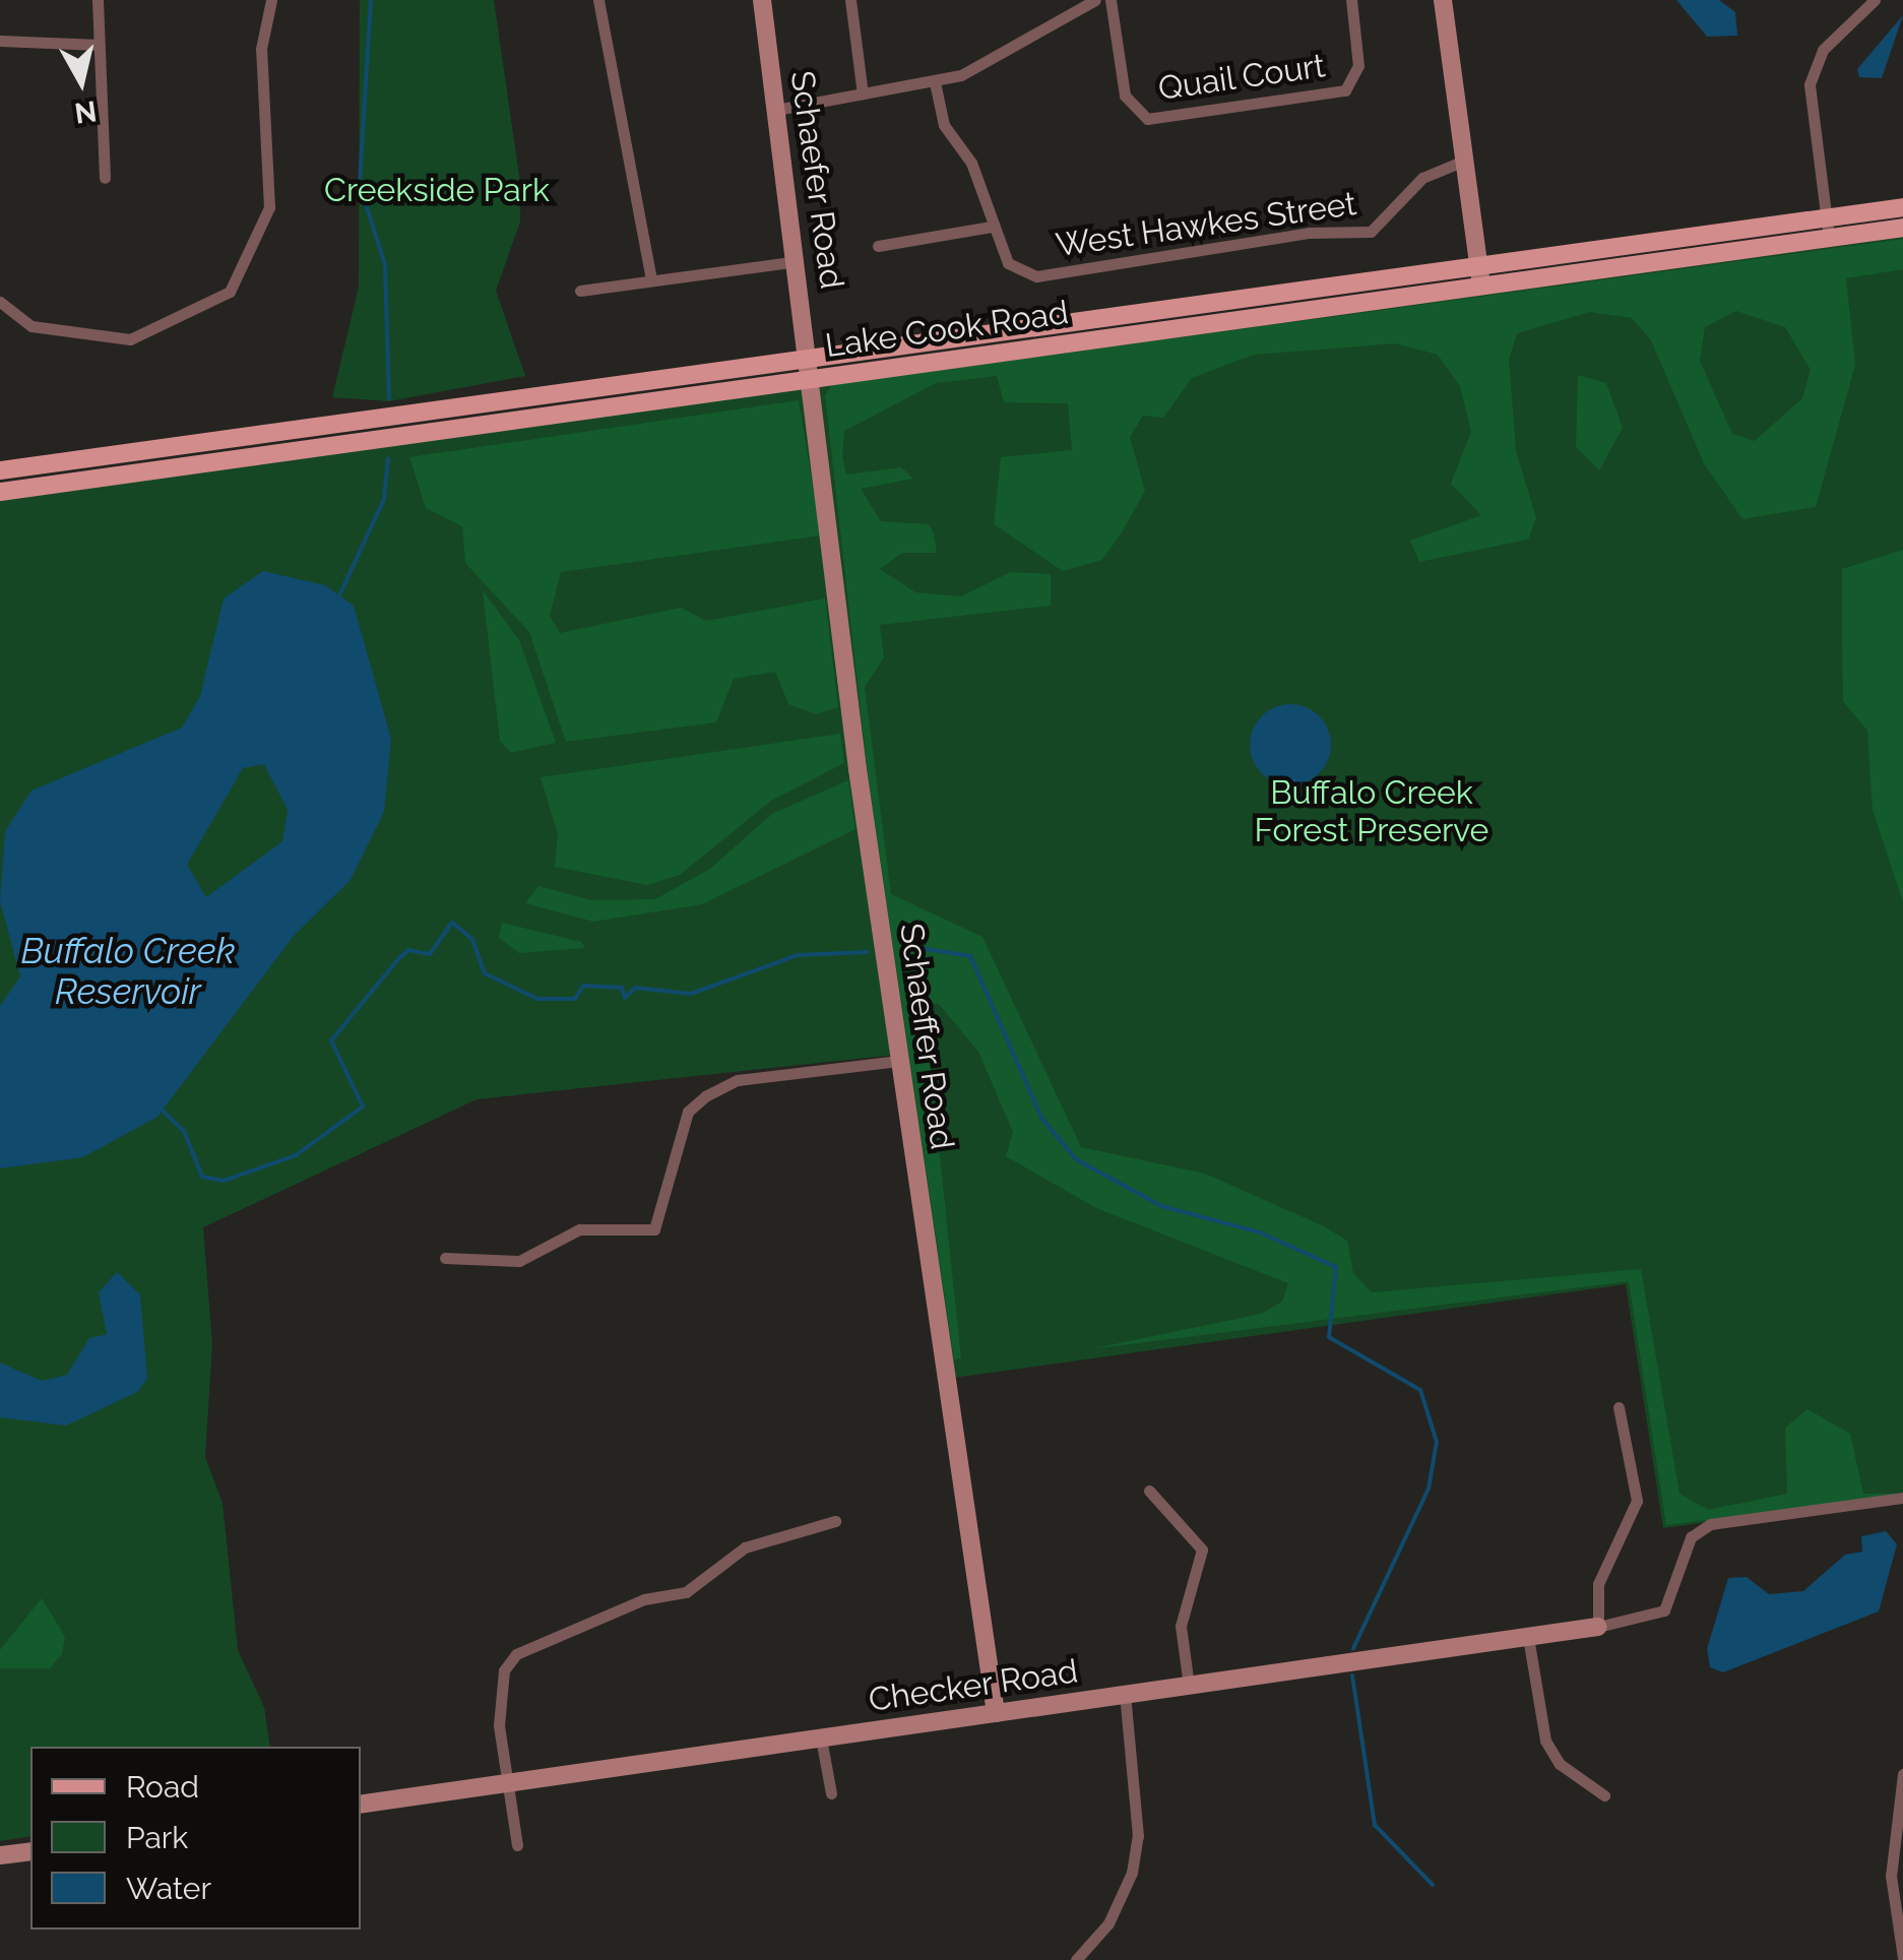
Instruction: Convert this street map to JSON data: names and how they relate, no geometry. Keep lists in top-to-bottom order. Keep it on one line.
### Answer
{"streets":{"main road":["Lake Cook Road"],"street":["Quail Court","Schaefer Road","West Hawkes Street","Schaeffer Road","Checker Road"]},"crossings":[["Schaefer Road","Lake Cook Road"],["Schaefer Road","Schaeffer Road"],["Lake Cook Road","Schaeffer Road"],["Schaeffer Road","Checker Road"]],"water":["Buffalo Creek Reservoir"],"parks":["Creekside Park","Buffalo Creek Forest Preserve"],"legend":["Road","Park","Water"],"north":"bottom"}
